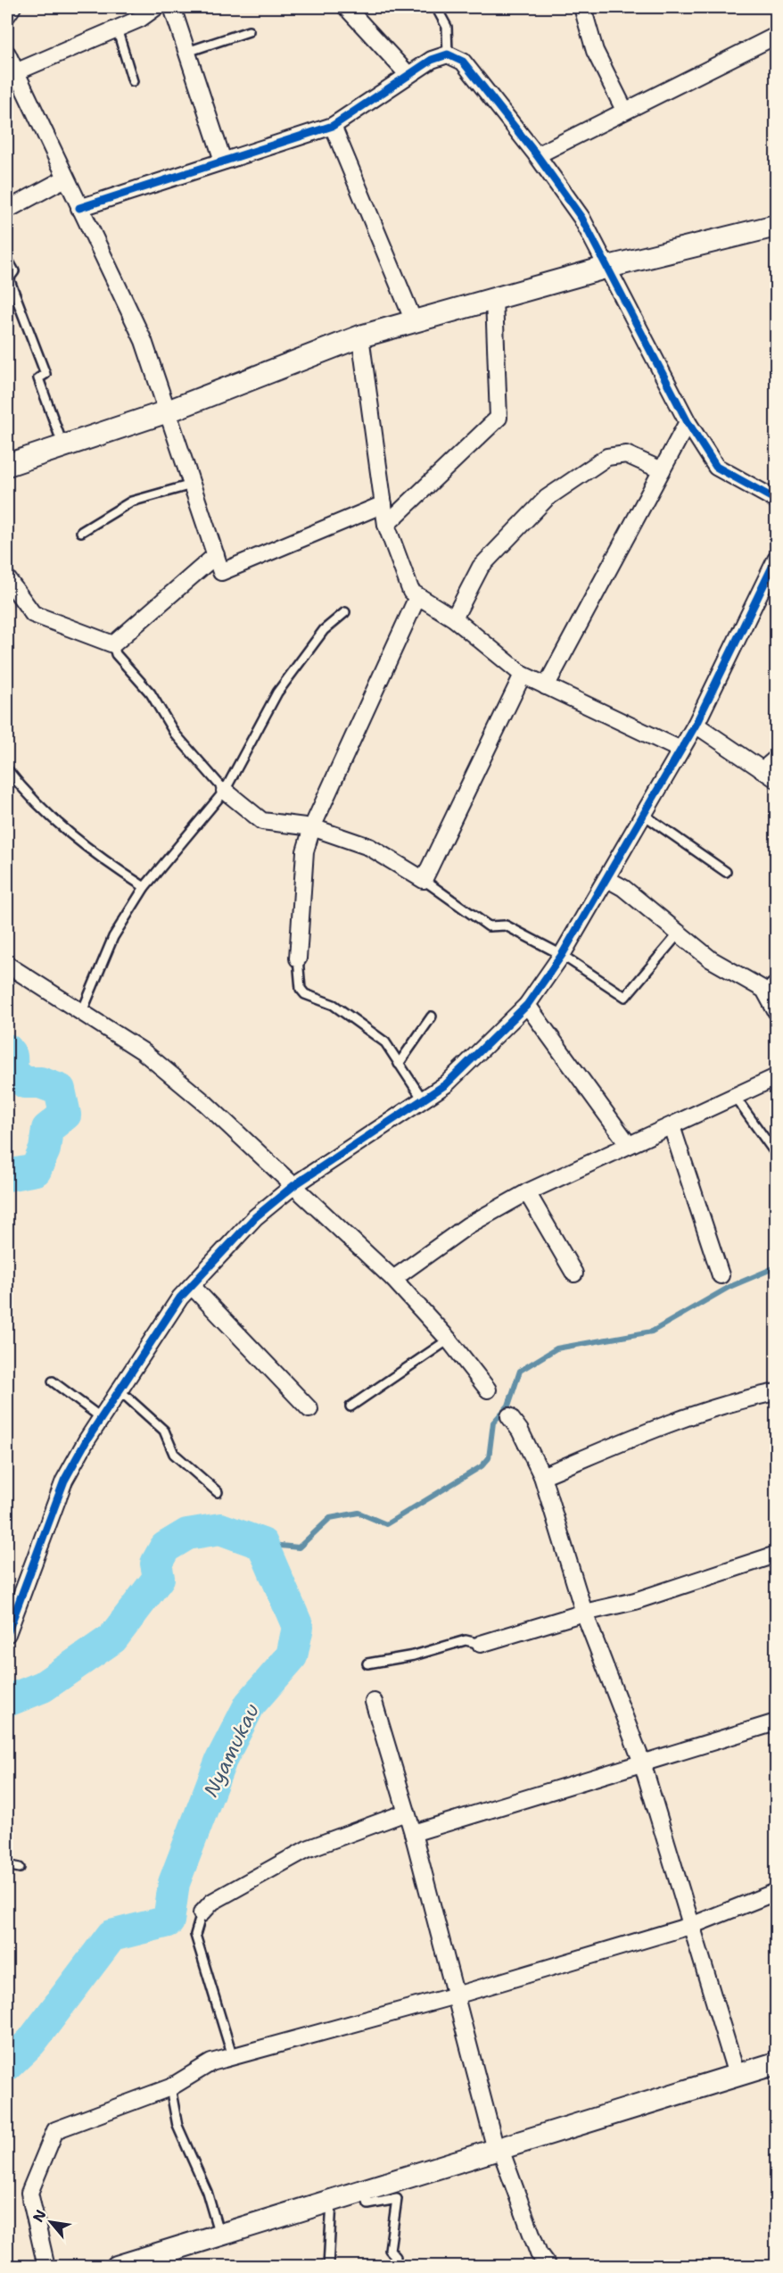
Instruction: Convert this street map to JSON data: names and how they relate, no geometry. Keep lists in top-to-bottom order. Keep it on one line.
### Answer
{"water":["Nyamukau"],"north":"top left"}
